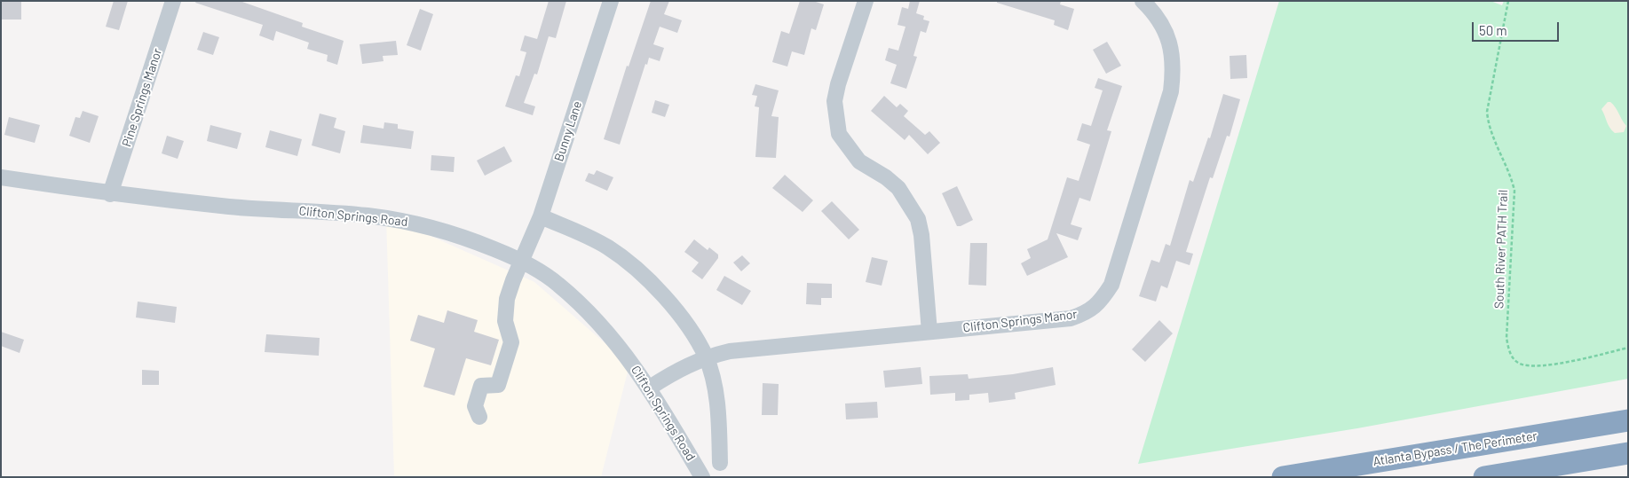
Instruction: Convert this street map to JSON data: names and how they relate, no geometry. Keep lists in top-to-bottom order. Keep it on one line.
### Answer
{"streets":{"highway":["Atlanta Bypass / The Perimeter"],"street":["Pine Springs Manor","Bunny Lane","Clifton Springs Road","Clifton Springs Manor"],"path":["South River PATH Trail"]},"crossings":[["Pine Springs Manor","Clifton Springs Road"],["Bunny Lane","Clifton Springs Road"],["Clifton Springs Road","Clifton Springs Manor"]],"scale_bar":"50 m"}
